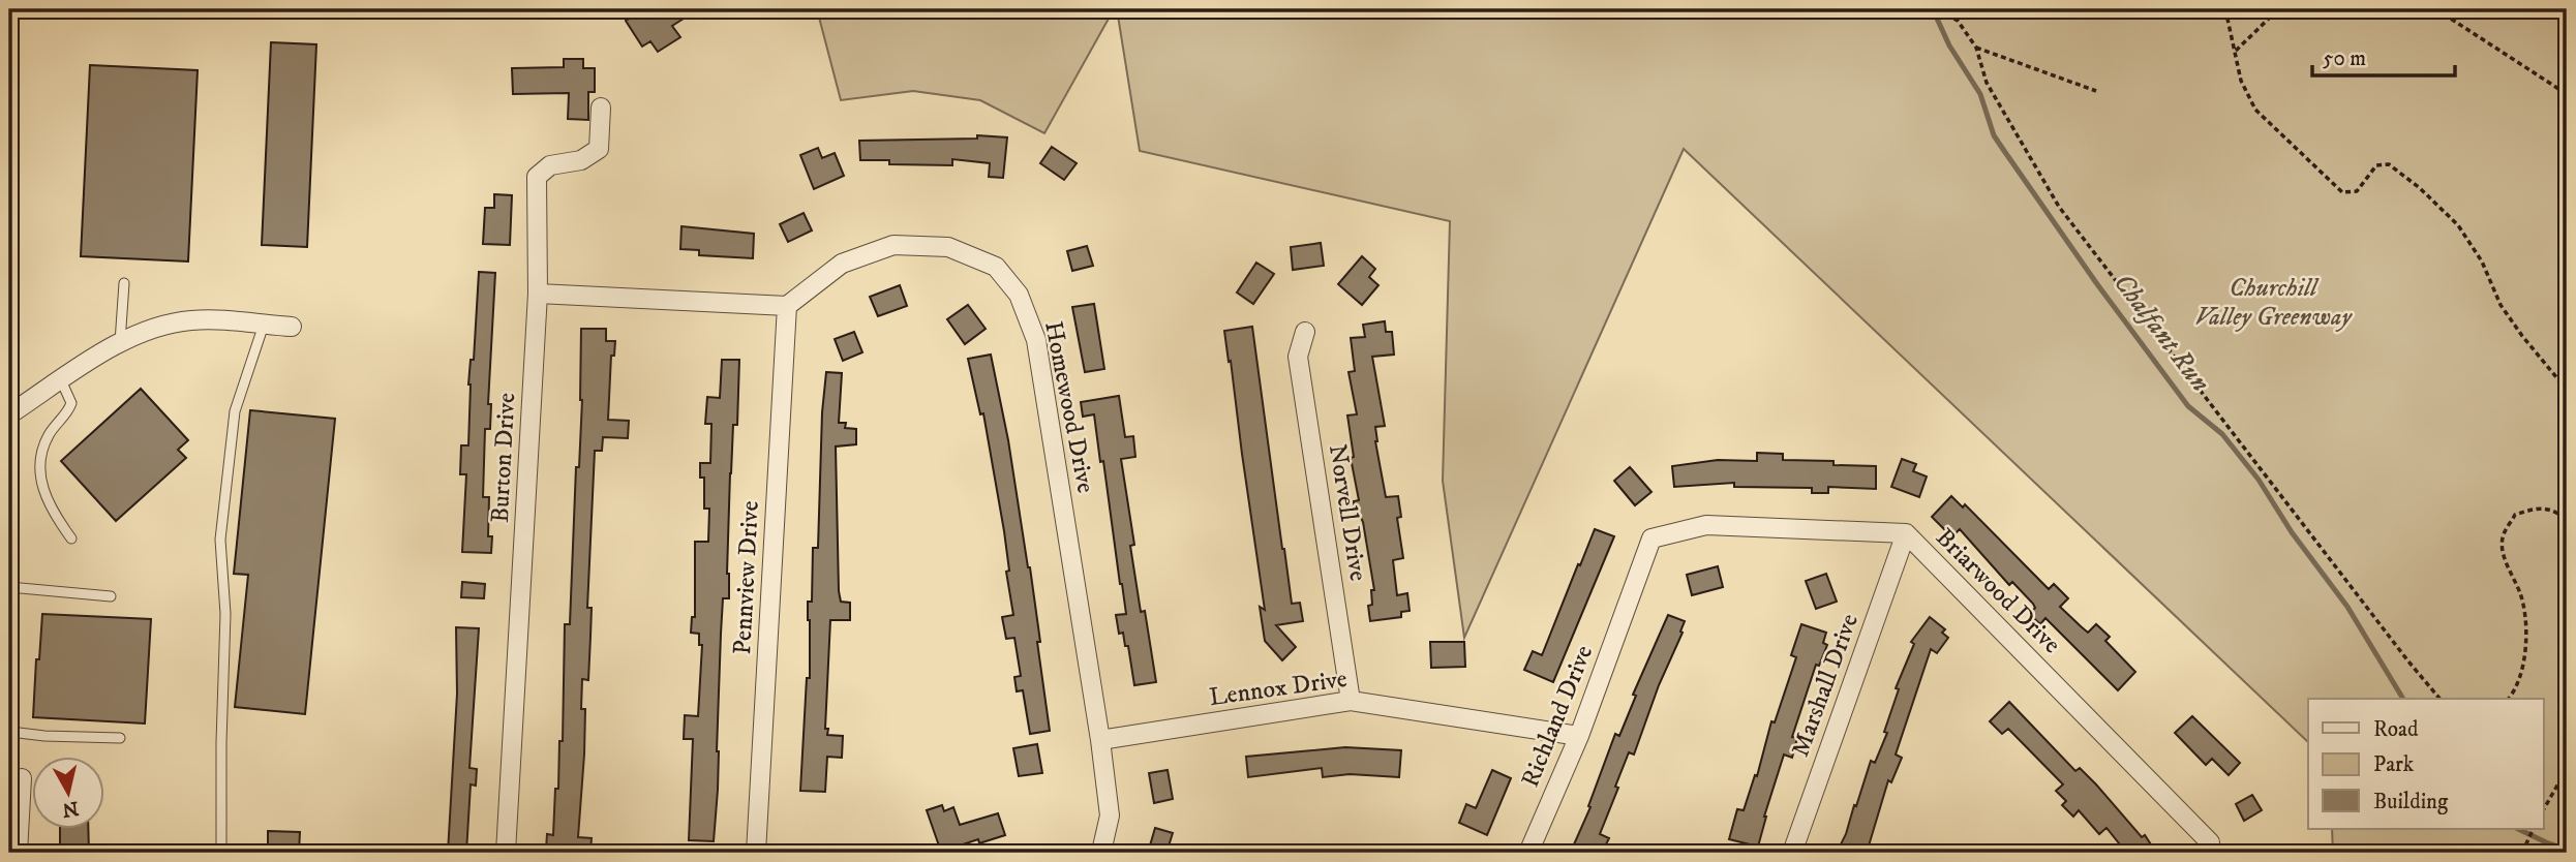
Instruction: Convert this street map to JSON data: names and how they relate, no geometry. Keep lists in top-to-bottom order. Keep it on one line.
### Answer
{"streets":{"street":["Homewood Drive","Burton Drive","Norvell Drive","Pennview Drive","Briarwood Drive","Marshall Drive","Lennox Drive","Richland Drive"]},"crossings":[["Homewood Drive","Pennview Drive"],["Homewood Drive","Lennox Drive"],["Norvell Drive","Lennox Drive"],["Briarwood Drive","Marshall Drive"],["Briarwood Drive","Richland Drive"],["Lennox Drive","Richland Drive"]],"water":["Chalfant Run"],"parks":["Churchill Valley Greenway"],"legend":["Road","Park","Building"],"scale_bar":"50 m","north":"bottom"}
